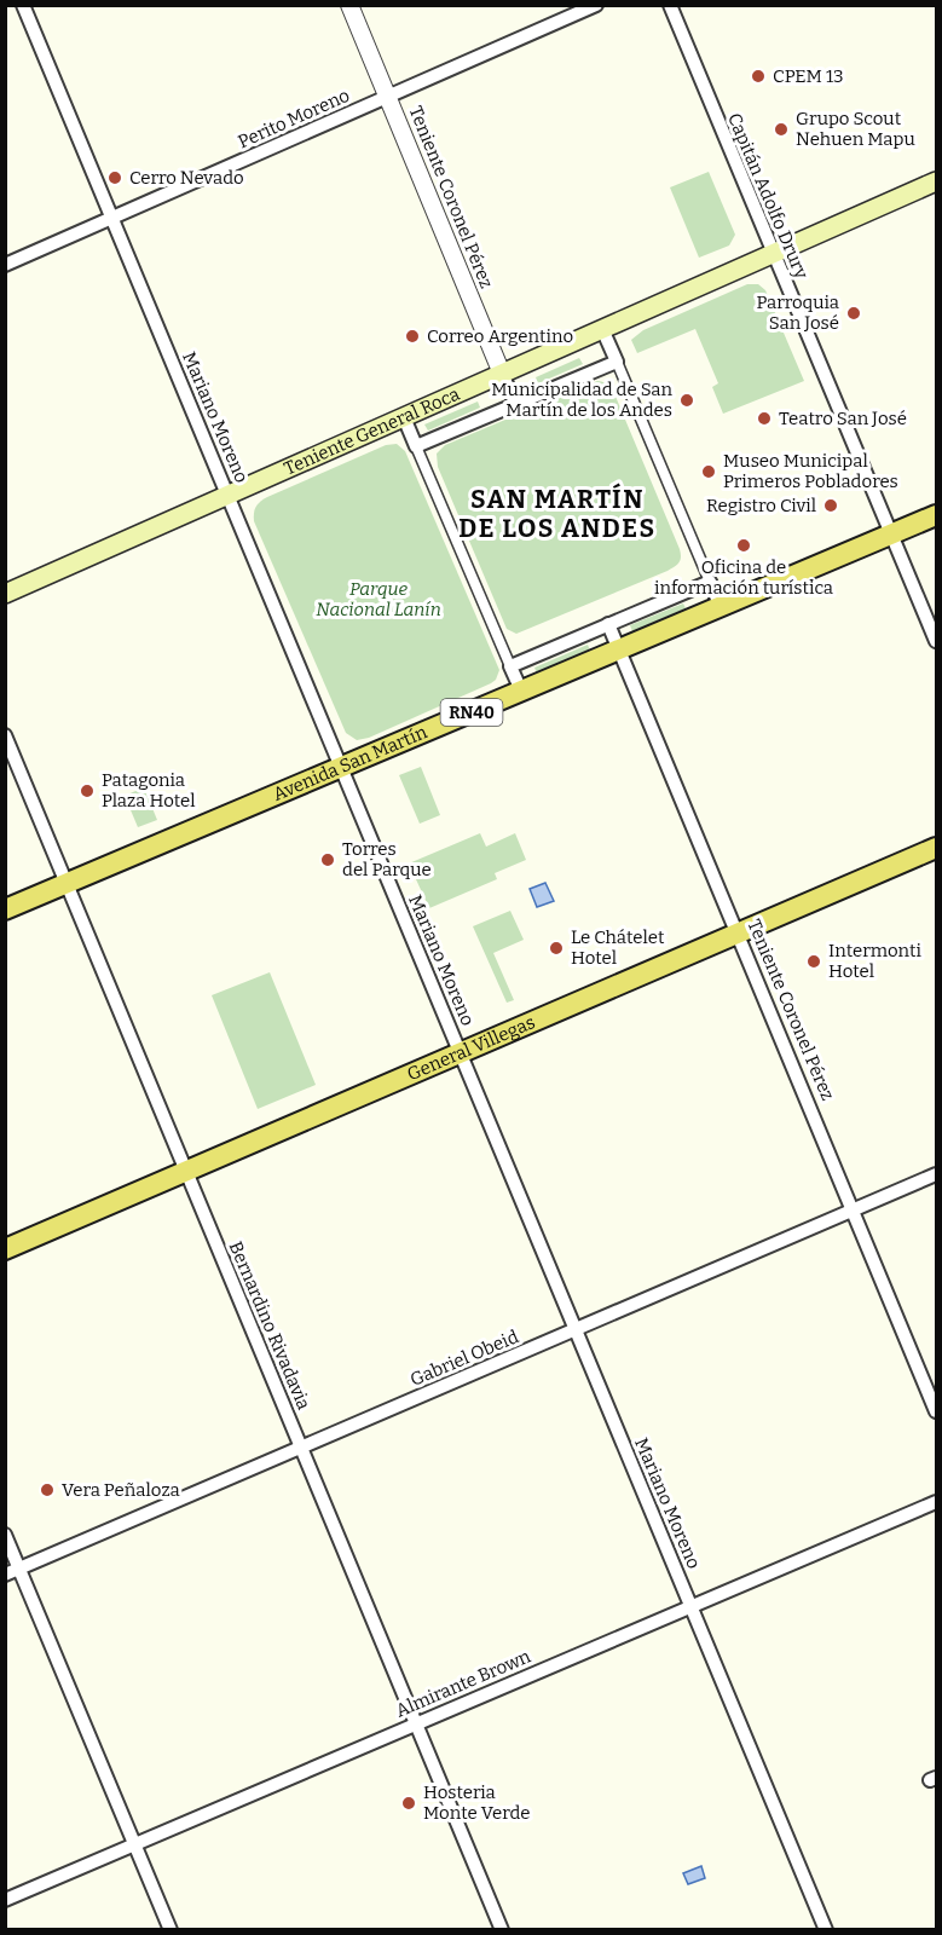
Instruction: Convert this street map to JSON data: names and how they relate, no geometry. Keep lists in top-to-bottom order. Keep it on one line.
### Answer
{"streets":{"main road":["Teniente General Roca","RN40","Avenida San Martín","General Villegas"],"street":["Perito Moreno","Capitán Adolfo Drury","Teniente Coronel Pérez","Mariano Moreno","Bernardino Rivadavia","Gabriel Obeid","Almirante Brown"]},"crossings":[["Perito Moreno","Teniente Coronel Pérez"],["Perito Moreno","Mariano Moreno"],["Capitán Adolfo Drury","Teniente General Roca"],["Capitán Adolfo Drury","Avenida San Martín"],["Teniente Coronel Pérez","Teniente General Roca"],["Teniente Coronel Pérez","Avenida San Martín"],["Teniente Coronel Pérez","General Villegas"],["Teniente Coronel Pérez","Gabriel Obeid"],["Mariano Moreno","Teniente General Roca"],["Mariano Moreno","Avenida San Martín"],["Mariano Moreno","General Villegas"],["Mariano Moreno","Gabriel Obeid"],["Mariano Moreno","Almirante Brown"],["Avenida San Martín","Bernardino Rivadavia"],["General Villegas","Bernardino Rivadavia"],["Bernardino Rivadavia","Gabriel Obeid"],["Bernardino Rivadavia","Almirante Brown"]],"districts":["SAN MARTÍN DE LOS ANDES"],"parks":["Parque Nacional Lanín"],"places":["CPEM 13","Grupo Scout Nehuen Mapu","Cerro Nevado","Parroquia San José","Correo Argentino","Municipalidad de San Martín de los Andes","Teatro San José","Museo Municipal Primeros Pobladores","Registro Civil","Oficina de información turística","Patagonia Plaza Hotel","Torres del Parque","Le Chátelet Hotel","Intermonti Hotel","Vera Peñaloza","Hosteria Monte Verde"]}
